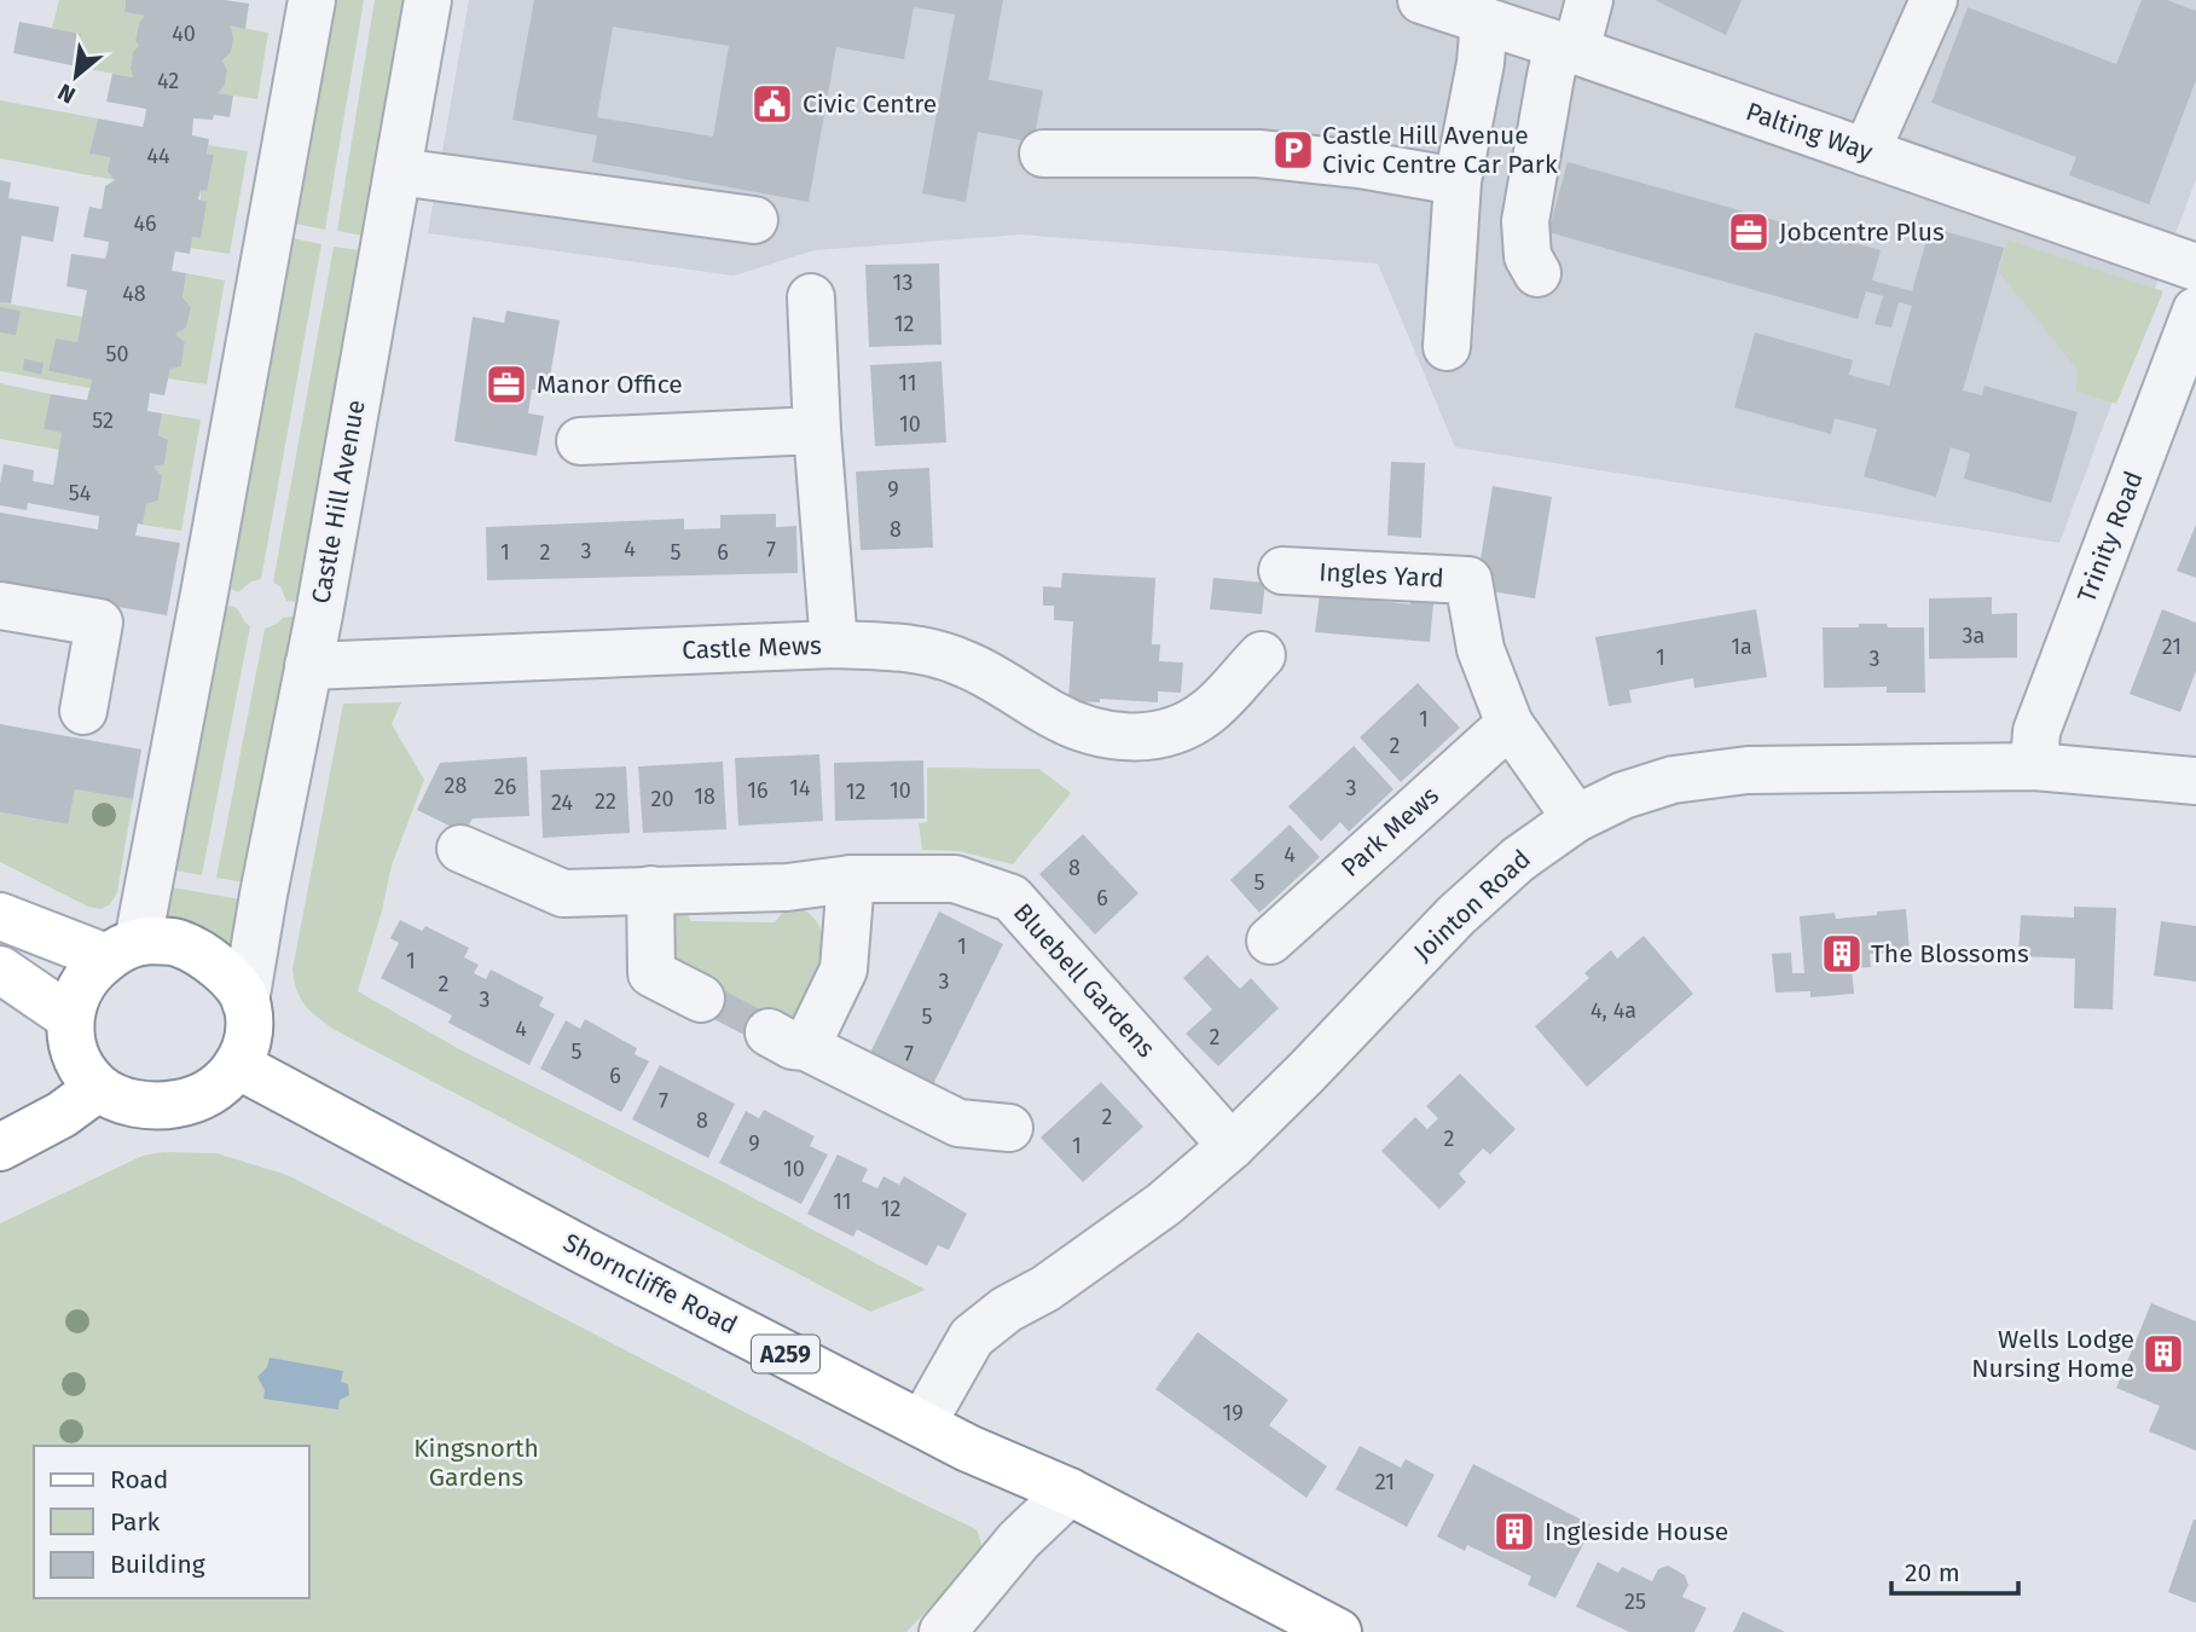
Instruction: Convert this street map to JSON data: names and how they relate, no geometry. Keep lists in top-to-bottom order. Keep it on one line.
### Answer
{"streets":{"main road":["Shorncliffe Road","A259"],"street":["Palting Way","Castle Hill Avenue","Trinity Road","Ingles Yard","Castle Mews","Park Mews","Jointon Road","Bluebell Gardens"]},"crossings":[["Castle Hill Avenue","Castle Mews"],["Castle Hill Avenue","Shorncliffe Road"],["Trinity Road","Jointon Road"],["Ingles Yard","Park Mews"],["Ingles Yard","Jointon Road"],["Jointon Road","Bluebell Gardens"],["Jointon Road","Shorncliffe Road"]],"parks":["Kingsnorth Gardens"],"places":{"public building":["Civic Centre"],"parking":["Castle Hill Avenue Civic Centre Car Park"],"office":["Jobcentre Plus","Manor Office"],"building":["The Blossoms","Wells Lodge Nursing Home","Ingleside House"]},"house_numbers":["40","42","44","46","13","48","12","50","11","52","10","9","54","8","4","7","3","1","2","5","6","3a","1a","21","1","3","1","2","28","26","14","3","16","10","12","18","20","22","24","4","8","5","6","1","1","3","2","3","4, 4a","5","4","2","5","7","6","7","2","8","2","9","1","10","11","12","19","21","25"],"legend":["Road","Park","Building"],"scale_bar":"20 m","north":"bottom left"}
